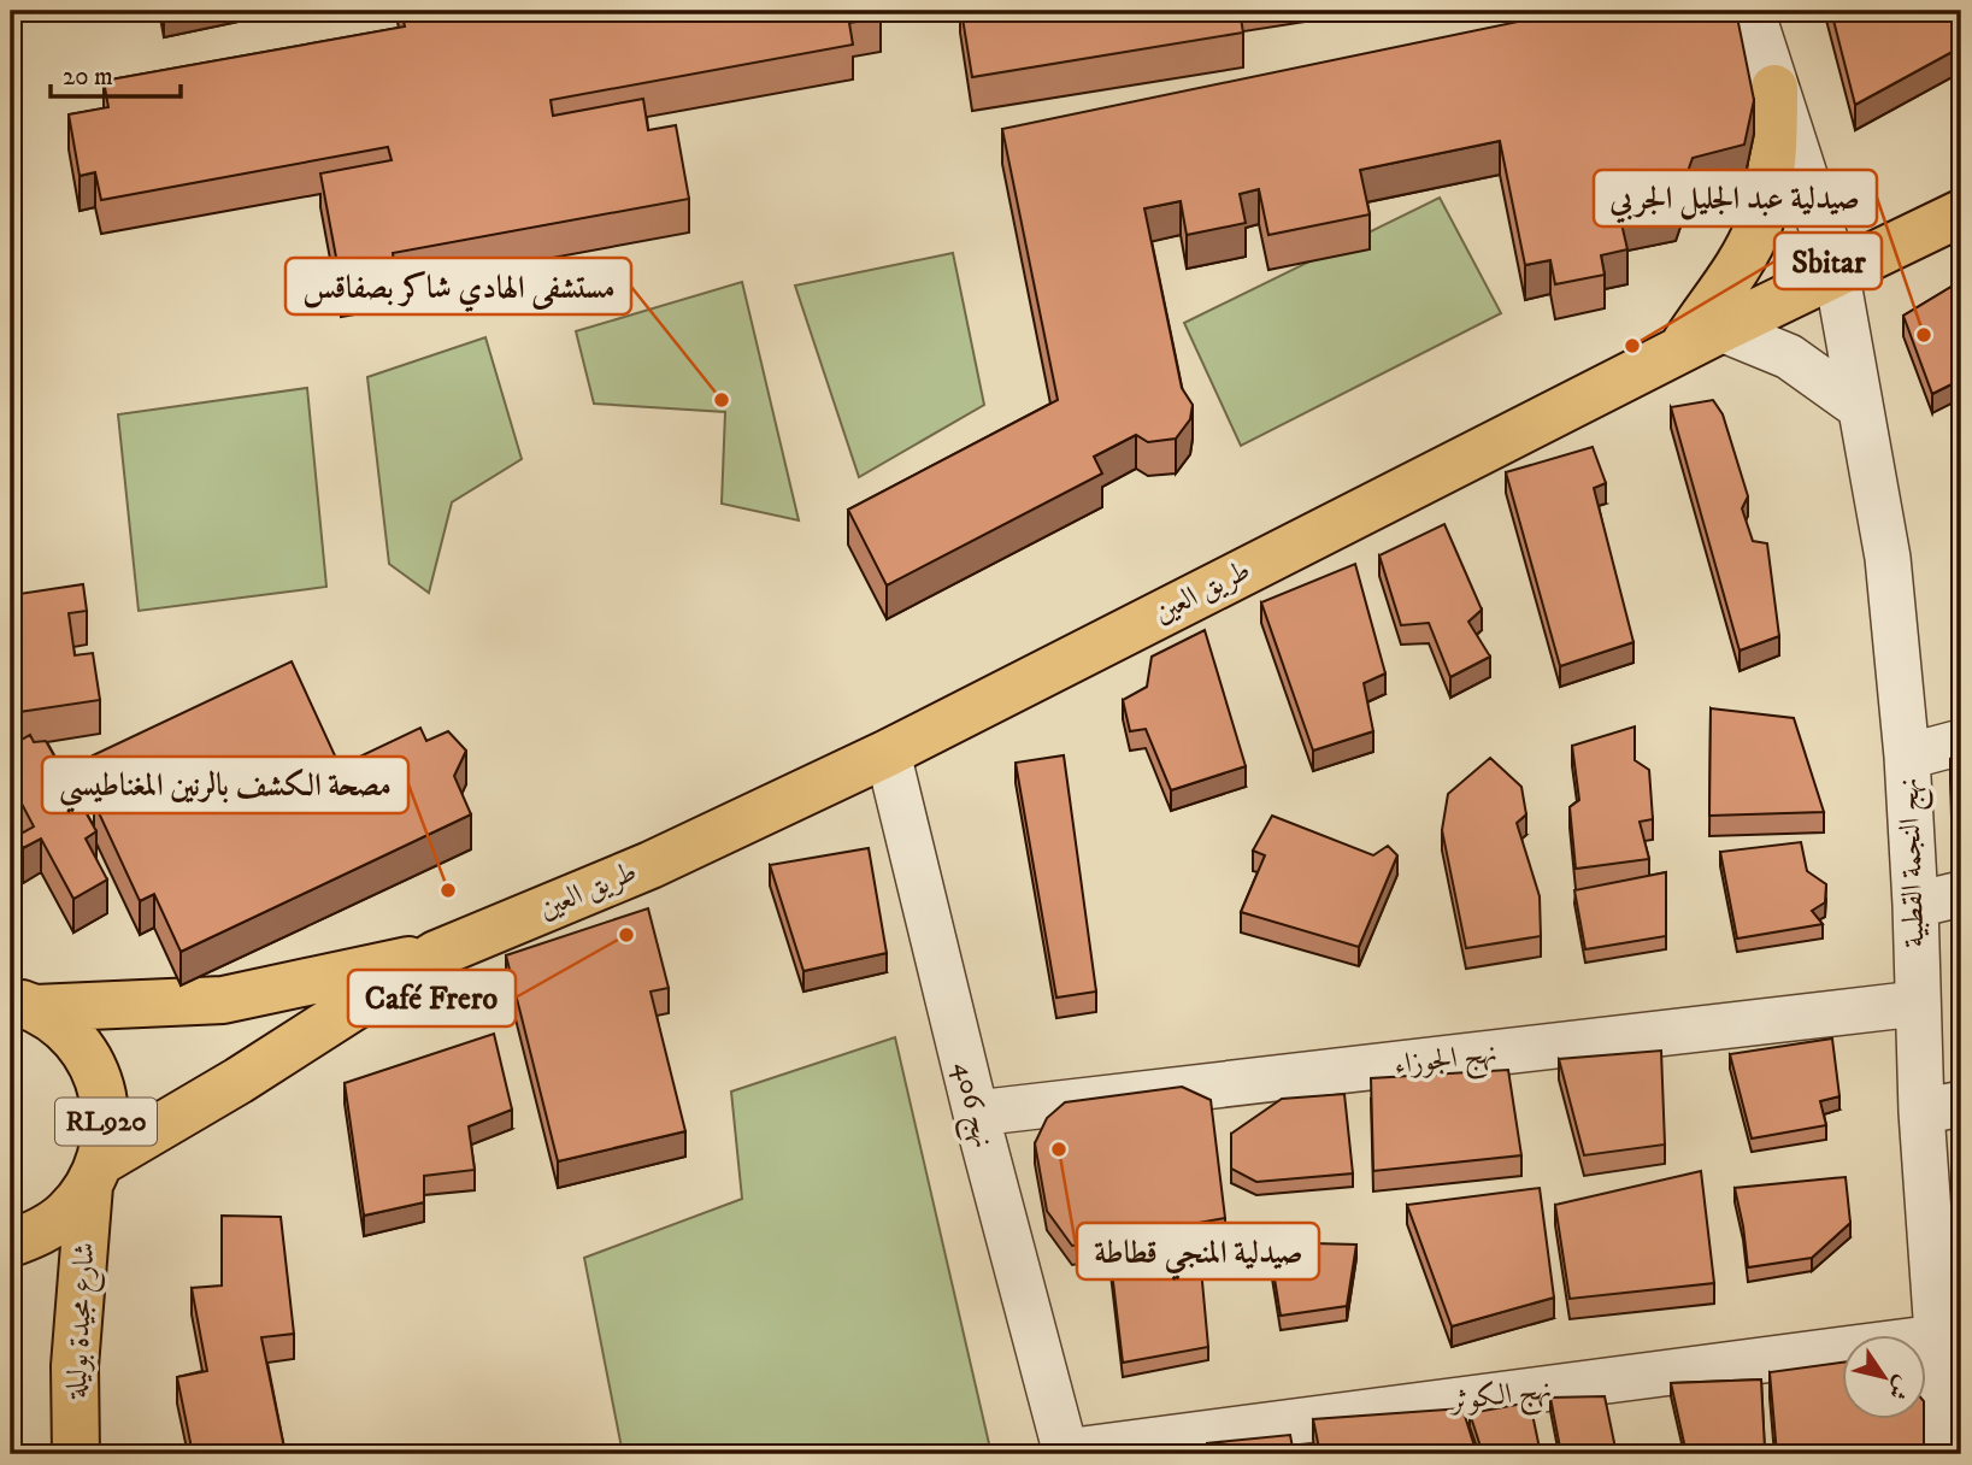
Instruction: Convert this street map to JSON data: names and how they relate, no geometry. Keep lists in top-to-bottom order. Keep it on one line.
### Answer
{"streets":{"main road":["طريق العين","RL920","شارع مجيدة بوليلة"],"street":["نهج النجمة القطبية","نهج الجوزاء","نهج 406","نهج الكوثر"]},"crossings":[["طريق العين","نهج النجمة القطبية"],["طريق العين","نهج 406"],["طريق العين","RL920"],["طريق العين","شارع مجيدة بوليلة"],["نهج النجمة القطبية","نهج الجوزاء"],["نهج النجمة القطبية","نهج الكوثر"],["نهج الجوزاء","نهج 406"],["نهج 406","نهج الكوثر"],["RL920","شارع مجيدة بوليلة"]],"places":["صيدلية عبد الجليل الجربي","Sbitar","مستشفى الهادي شاكر بصفاقس","مصحة الكشف بالرنين المغناطيسي","Café Frero","صيدلية المنجي قطاطة"],"scale_bar":"20 m","north":"bottom right"}
